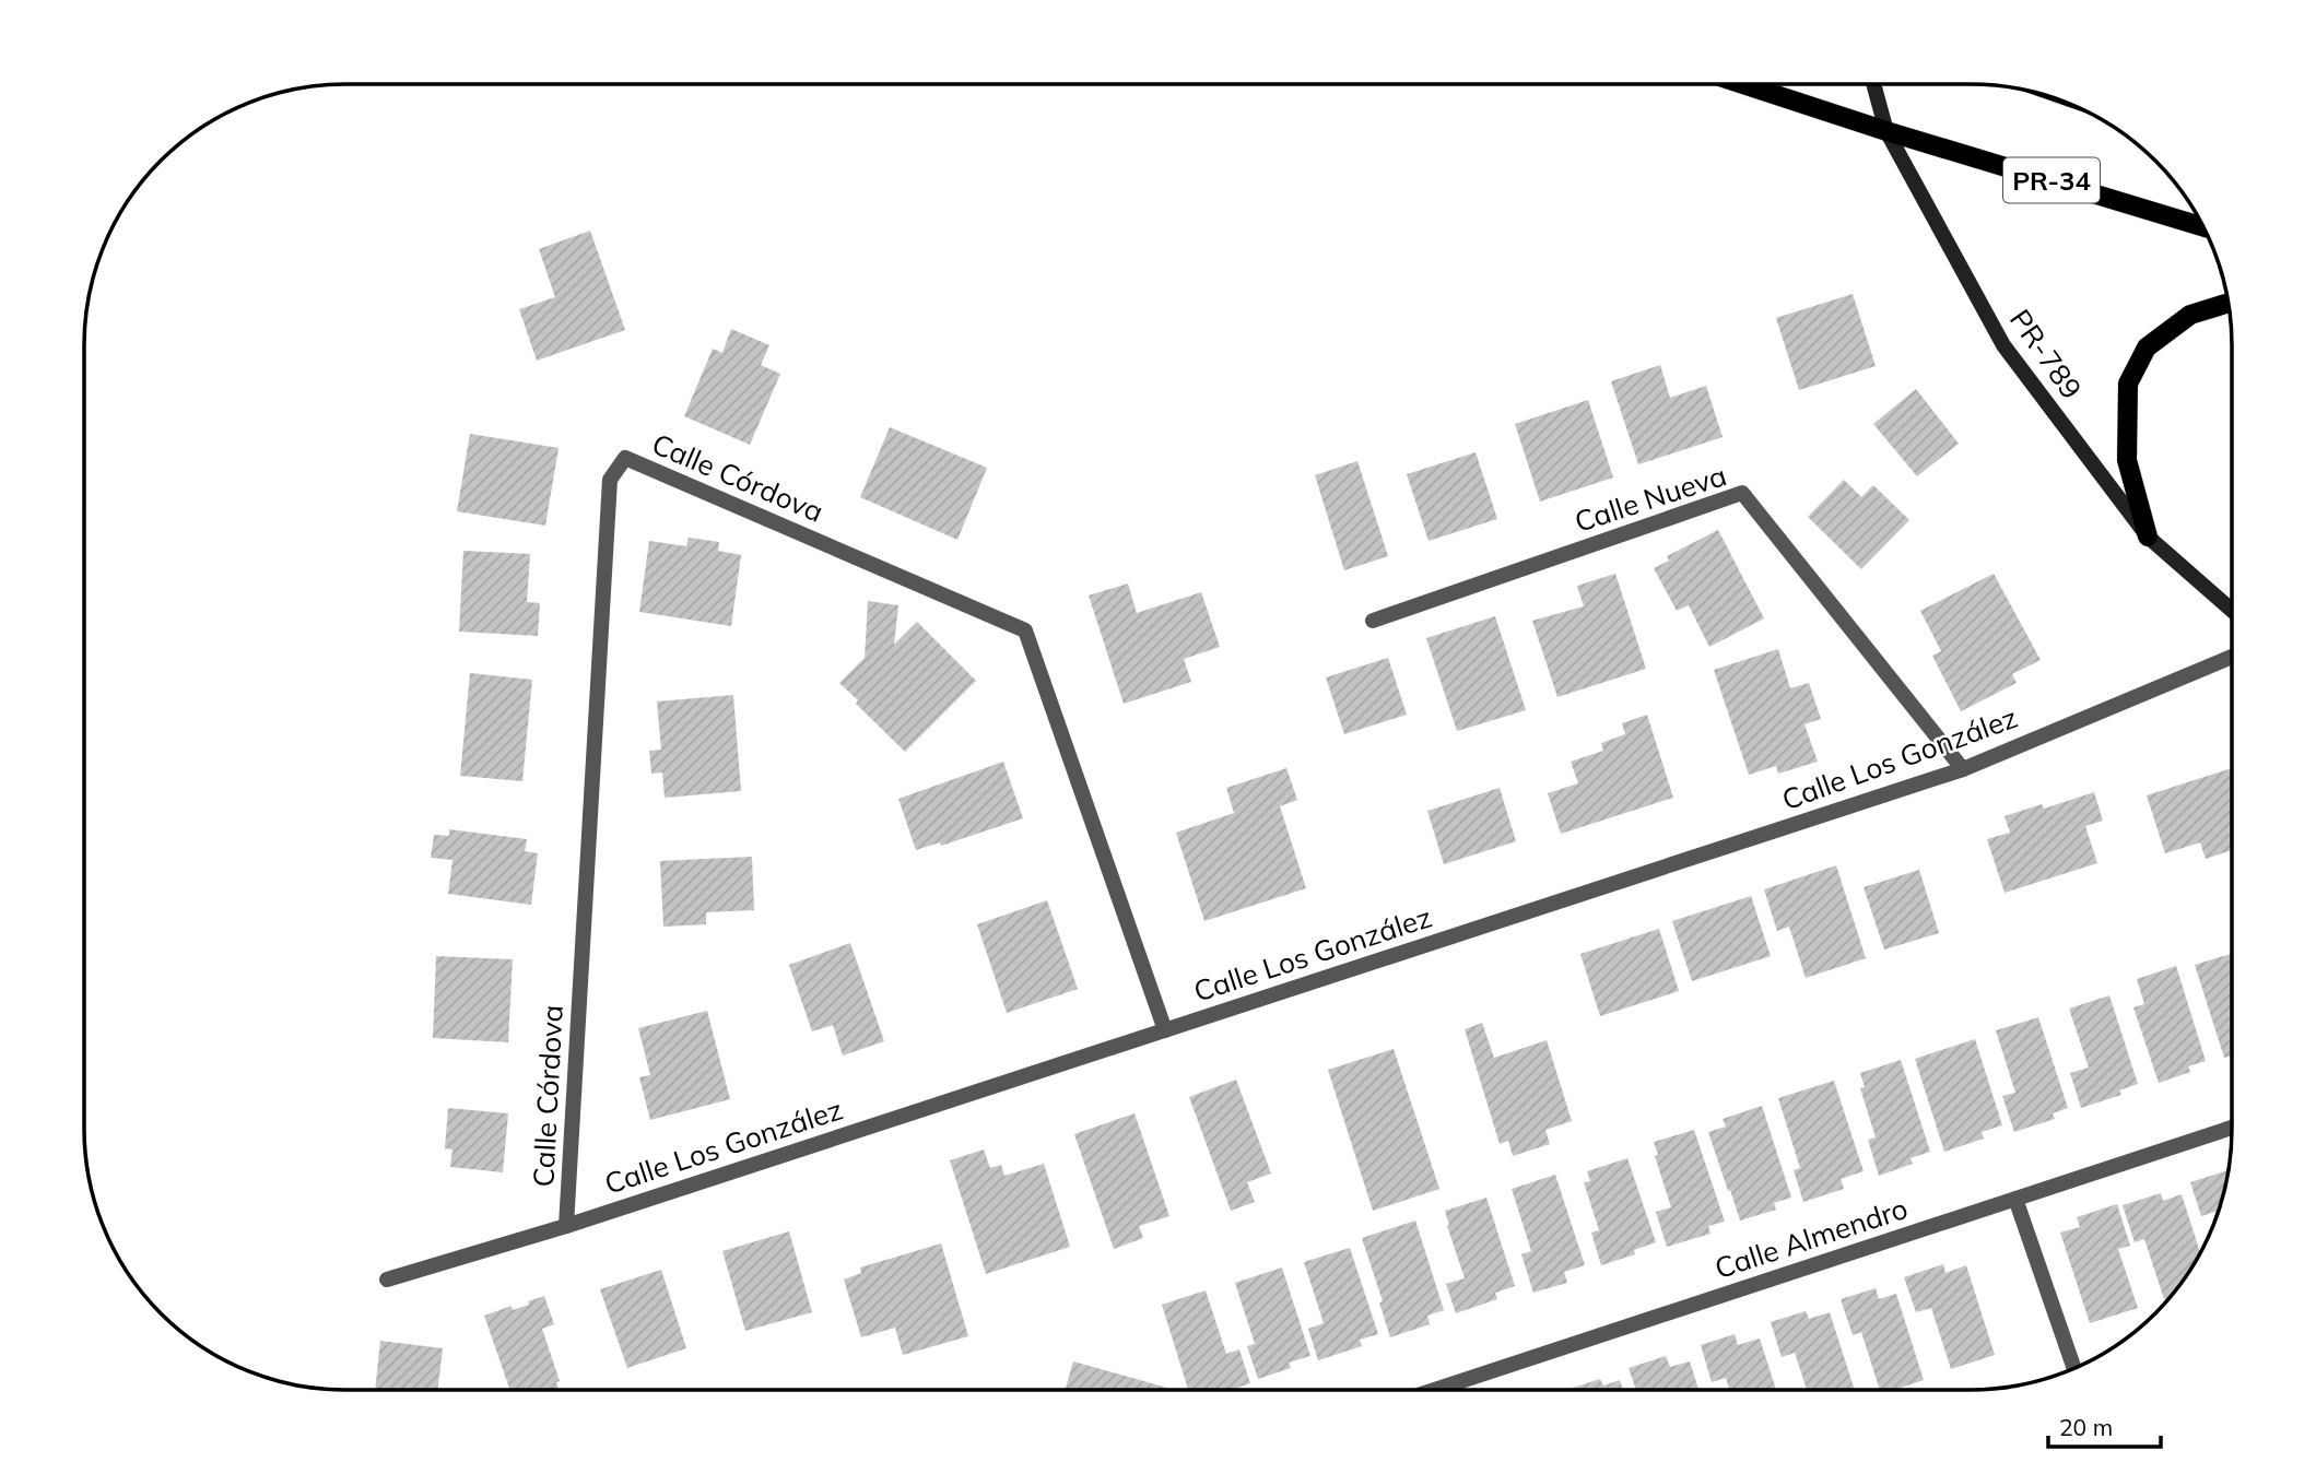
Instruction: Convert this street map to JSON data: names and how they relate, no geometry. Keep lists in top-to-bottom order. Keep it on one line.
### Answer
{"streets":{"main road":["PR-34"],"street":["PR-789","Calle Córdova","Calle Nueva","Calle Los González","Calle Almendro"]},"crossings":[["PR-34","PR-789"],["Calle Córdova","Calle Los González"],["Calle Nueva","Calle Los González"]],"scale_bar":"20 m"}
